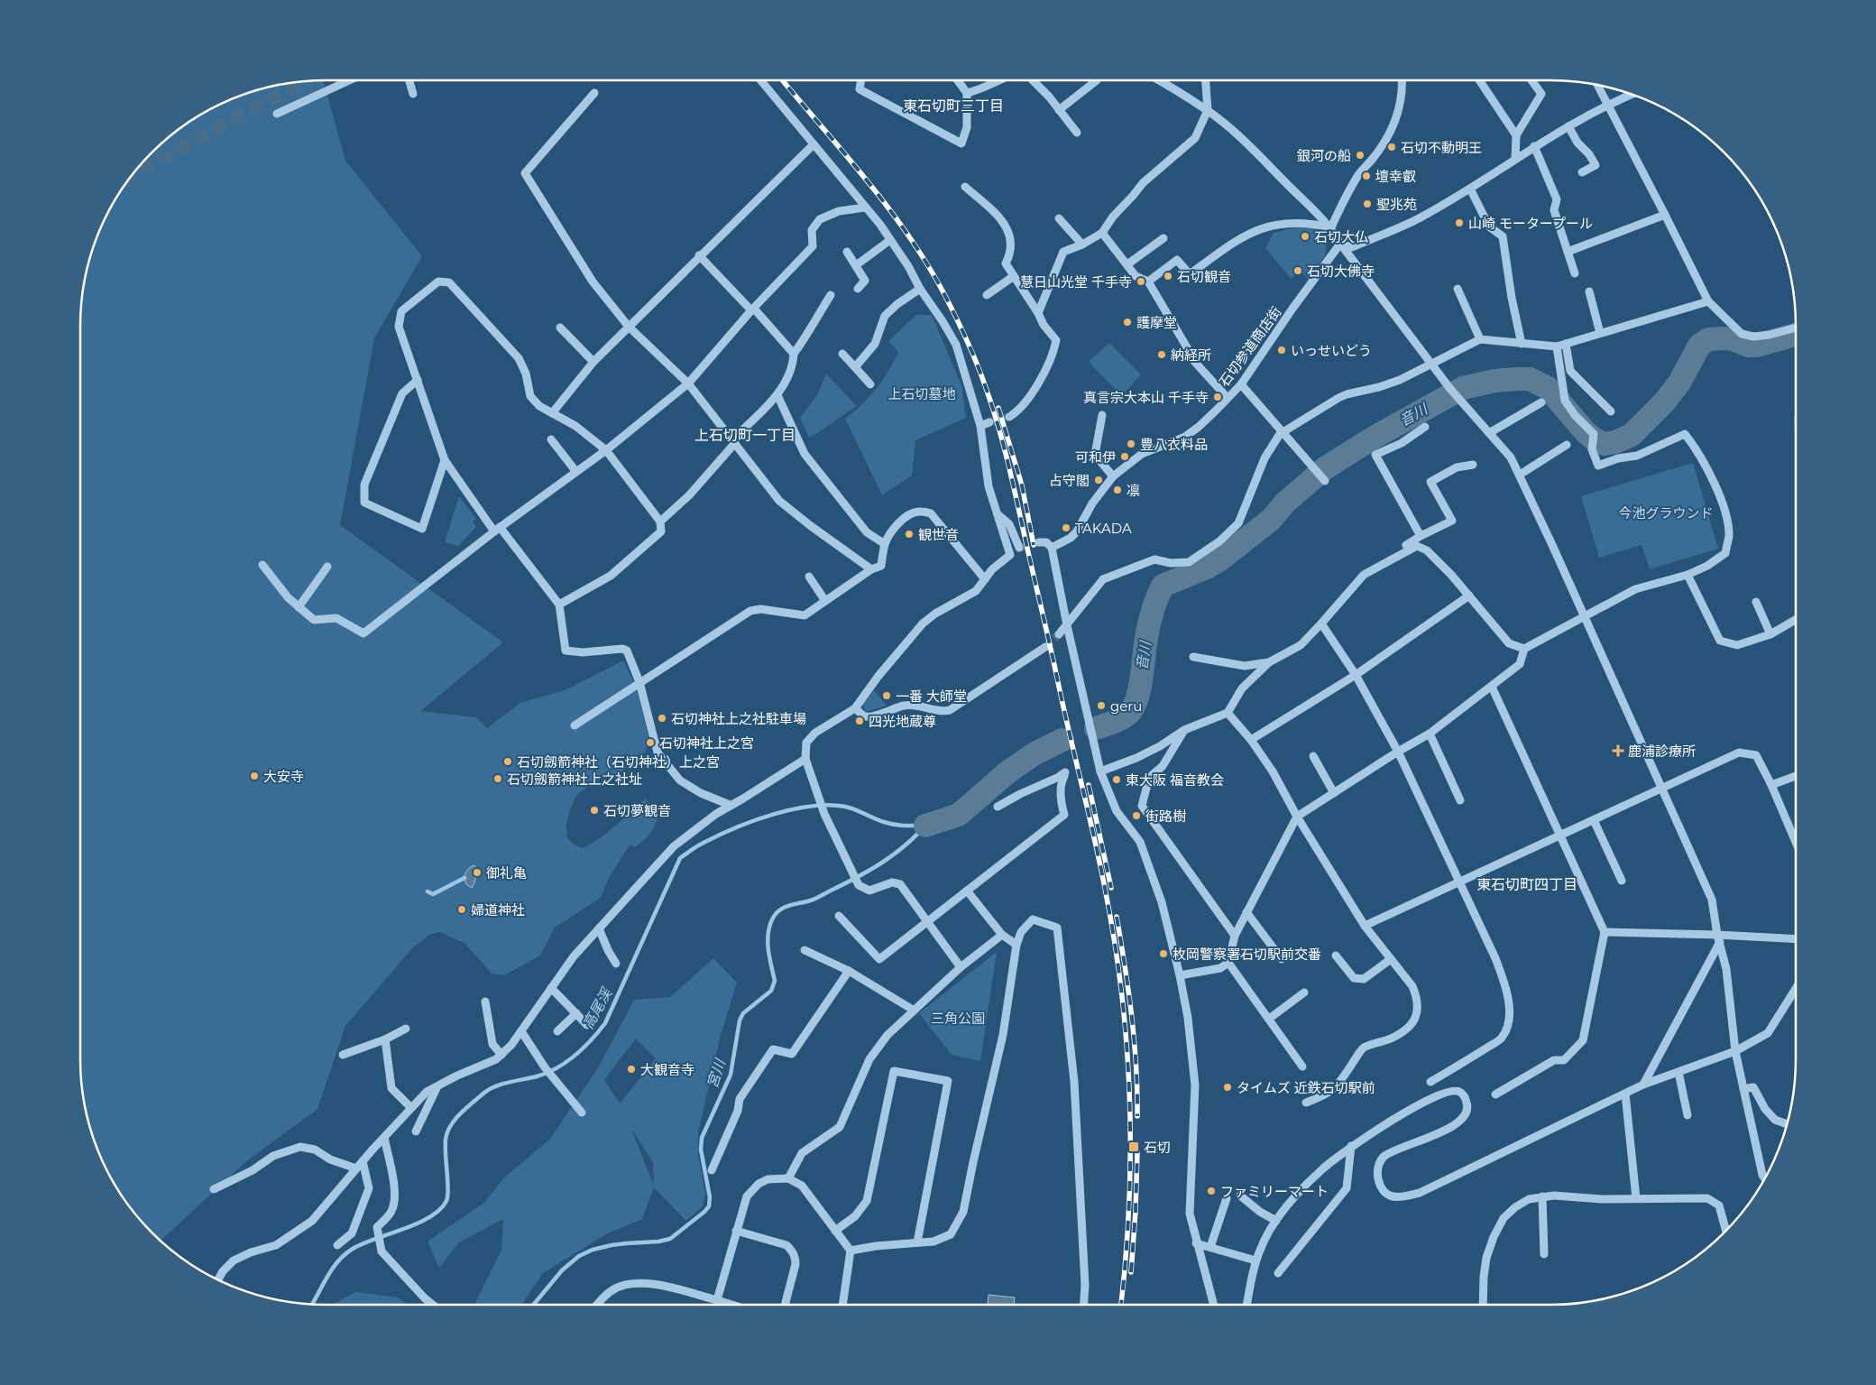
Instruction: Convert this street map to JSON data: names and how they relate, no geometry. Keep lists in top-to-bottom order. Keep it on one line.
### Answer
{"streets":{"street":["石切参道商店街"]},"districts":["東石切町三丁目","上石切町一丁目","東石切町四丁目"],"water":["音川","高尾渓","宮川"],"parks":["上石切墓地","今池グラウンド","三角公園"],"places":{"other":["石切不動明王","銀河の船","壇幸叡","聖兆苑","山崎 モータープール","石切大仏","石切大佛寺","石切観音","慧日山光堂 千手寺","護摩堂","いっせいどう","納経所","真言宗大本山 千手寺","豊八衣料品","可和伊","占守閣","凛","TAKADA","観世音","一番 大師堂","geru","石切神社上之社駐車場","四光地蔵尊","石切神社上之宮","石切劔箭神社（石切神社）上之宮","大安寺","石切劔箭神社上之社址","東大阪 福音教会","石切夢観音","街路樹","御礼亀","婦道神社","枚岡警察署石切駅前交番","大観音寺","タイムズ 近鉄石切駅前","ファミリーマート"],"health":["鹿浦診療所"],"transit":["石切"]}}
